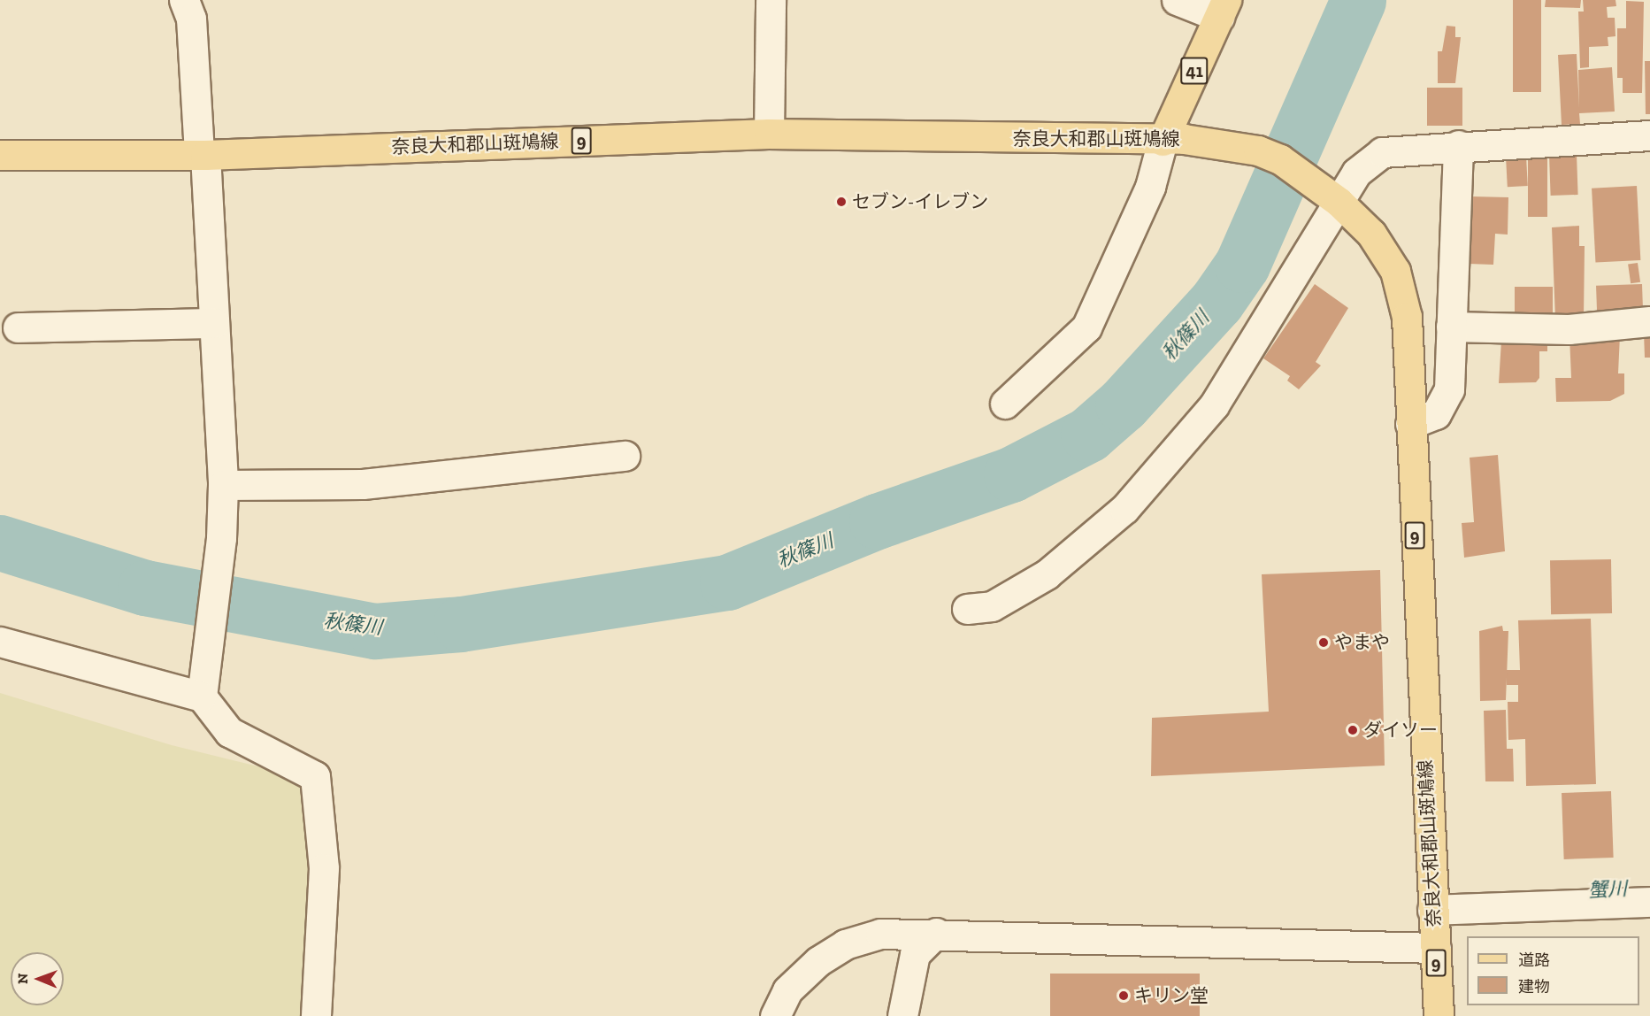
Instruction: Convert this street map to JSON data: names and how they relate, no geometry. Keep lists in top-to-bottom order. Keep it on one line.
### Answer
{"streets":{"main road":["41","奈良大和郡山斑鳩線","9"]},"crossings":[["41","奈良大和郡山斑鳩線"]],"water":["秋篠川","蟹川"],"places":["セブン-イレブン","やまや","ダイソー","キリン堂"],"legend":["道路","建物"],"north":"left"}
